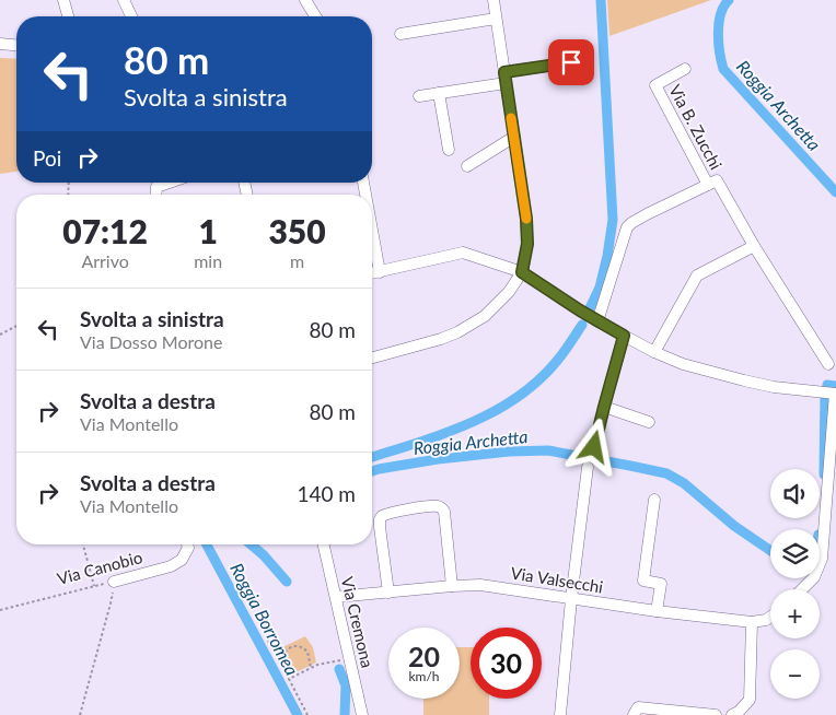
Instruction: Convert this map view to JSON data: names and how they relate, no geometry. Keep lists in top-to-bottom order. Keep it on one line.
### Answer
{"streets":{"street":["Via B. Zucchi","Via Canobio","Via Valsecchi","Via Cremona"]},"crossings":[["Via Valsecchi","Via Cremona"]],"water":["Roggia Archetta","Roggia Borromea"],"page":{"turn":["80 m","Svolta a sinistra"],"then":"Poi","eta":["07:12","Arrivo","1","min","350","m"],"list":[{"name":"Svolta a sinistra","note":"Via Dosso Morone","value":"80 m"},{"name":"Svolta a destra","note":"Via Montello","value":"80 m"},{"name":"Svolta a destra","note":"Via Montello","value":"140 m"}],"map_buttons":["+","−"],"speed":"20 km/h","limit":"30"}}
